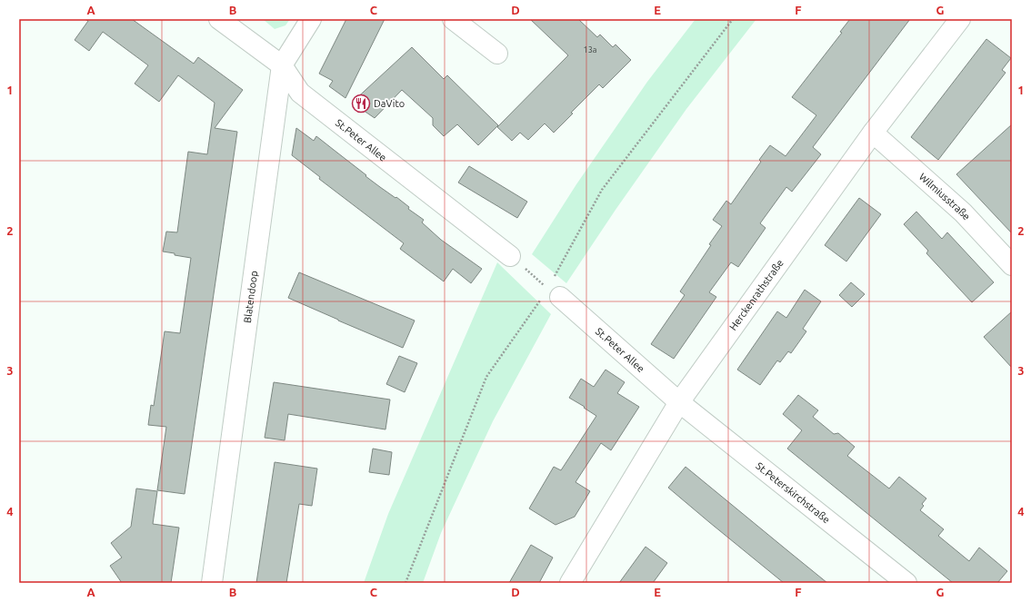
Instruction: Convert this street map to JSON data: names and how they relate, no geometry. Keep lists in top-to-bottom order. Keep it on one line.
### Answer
{"streets":{"street":["St.Peter Allee","Wilmiusstraße","Herckenrathstraße","Blatendoop","St.Peterskirchstraße"]},"crossings":[["St.Peter Allee","Herckenrathstraße"],["St.Peter Allee","Blatendoop"],["St.Peter Allee","St.Peterskirchstraße"],["Wilmiusstraße","Herckenrathstraße"],["Herckenrathstraße","St.Peterskirchstraße"]],"places":{"restaurant":["DaVito"]},"house_numbers":["13a"],"grid":{"columns":["A","B","C","D","E","F","G"],"rows":["1","2","3","4"]}}
